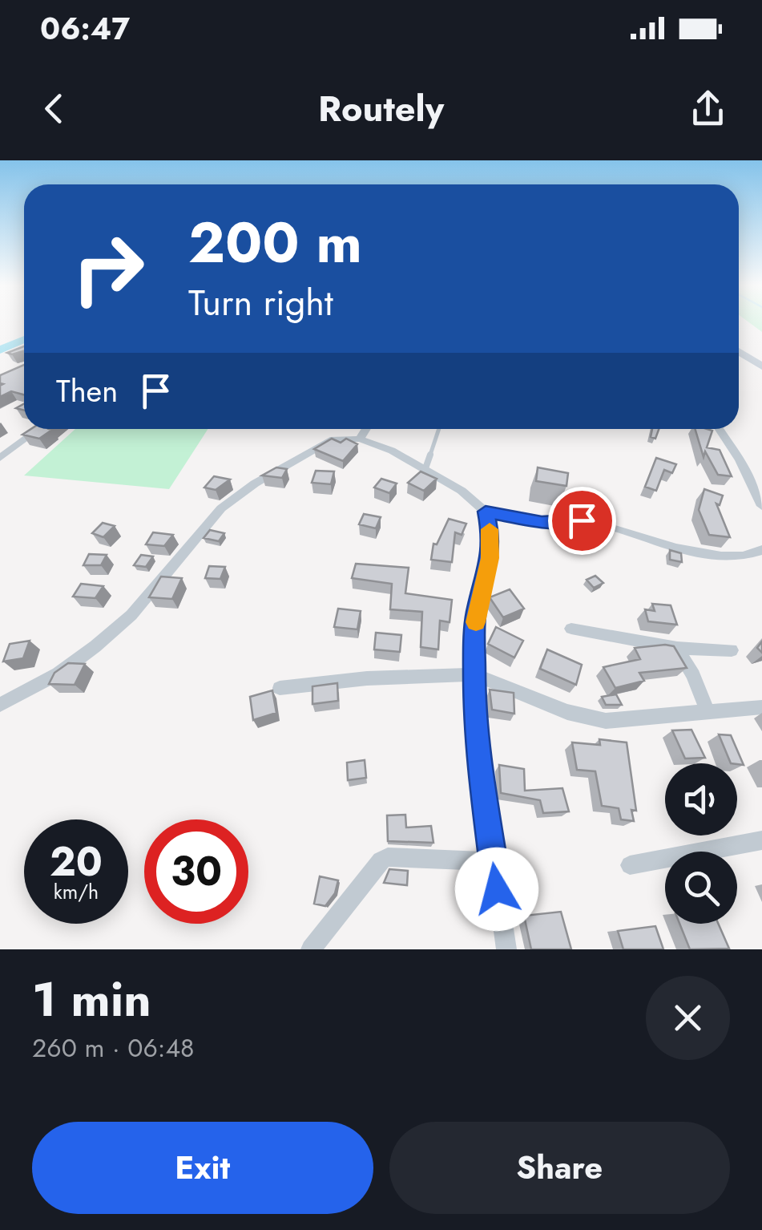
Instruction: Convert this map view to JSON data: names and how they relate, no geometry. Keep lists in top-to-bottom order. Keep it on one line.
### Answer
{"page":{"status":"06:47","header":"Routely","turn":["200 m","Turn right"],"then":"Then","speed":"20 km/h","limit":"30","heading":["1 min","260 m · 06:48"],"buttons":["Exit","Share"]}}
